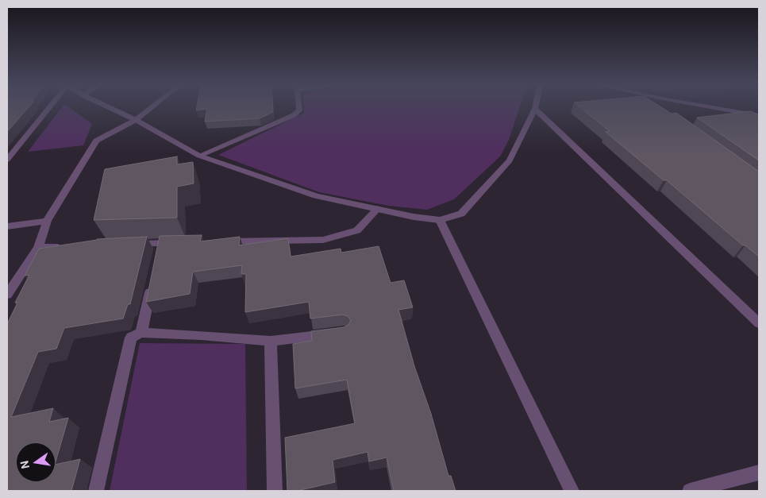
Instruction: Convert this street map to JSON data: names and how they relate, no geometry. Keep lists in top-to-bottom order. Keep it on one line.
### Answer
{"north":"left"}
